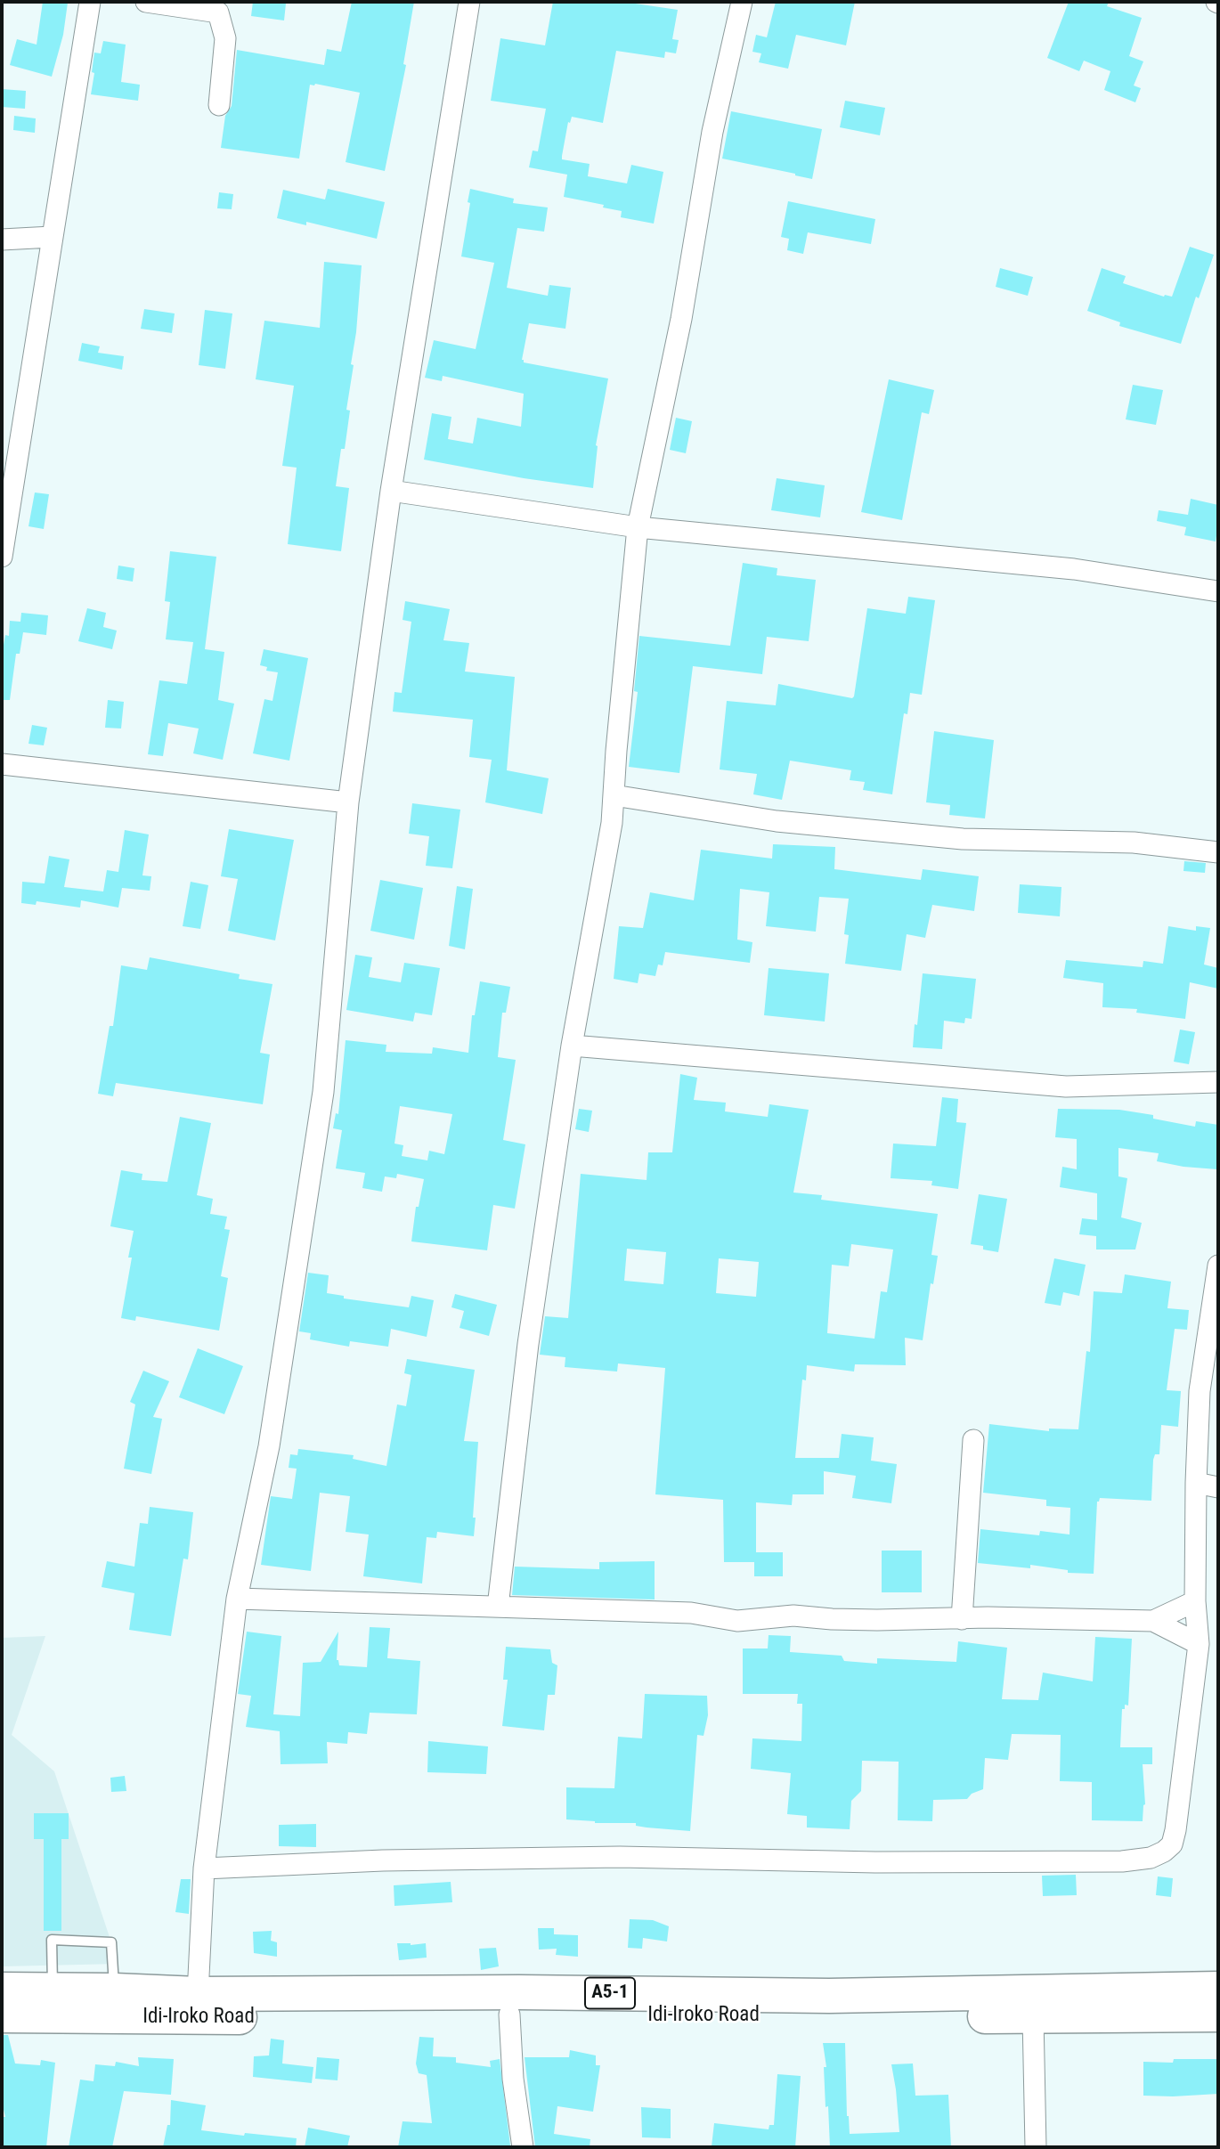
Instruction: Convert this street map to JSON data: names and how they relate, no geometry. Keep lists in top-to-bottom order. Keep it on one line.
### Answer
{"streets":{"highway":["A5-1","Idi-Iroko Road"]}}
